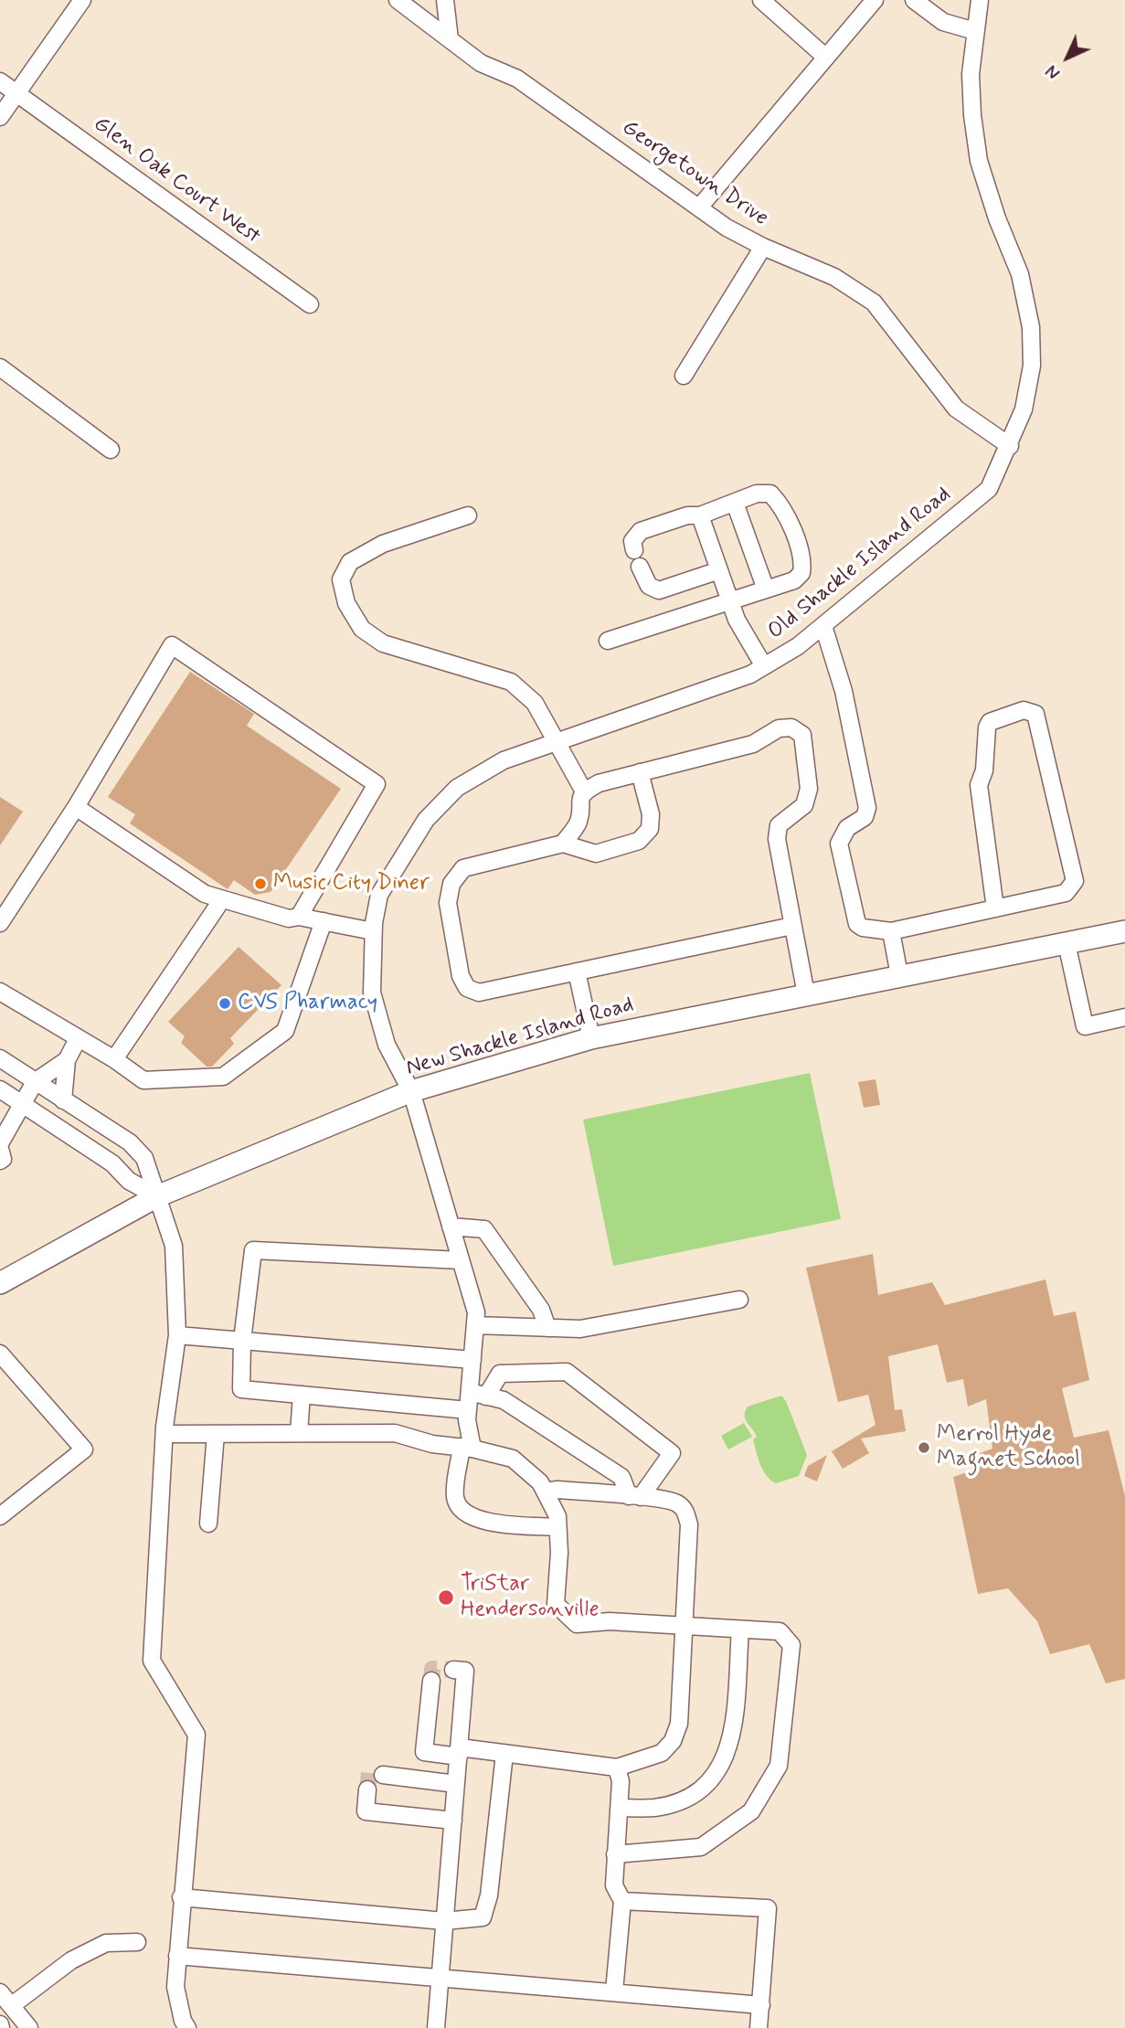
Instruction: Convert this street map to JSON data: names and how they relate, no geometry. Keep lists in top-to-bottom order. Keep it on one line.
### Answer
{"streets":{"main road":["New Shackle Island Road"],"street":["Georgetown Drive","Glen Oak Court West","Old Shackle Island Road"]},"crossings":[["Georgetown Drive","Old Shackle Island Road"],["Old Shackle Island Road","New Shackle Island Road"]],"places":["Music City Diner","CVS Pharmacy","Merrol Hyde Magnet School","TriStar Hendersonville"],"north":"bottom left"}
